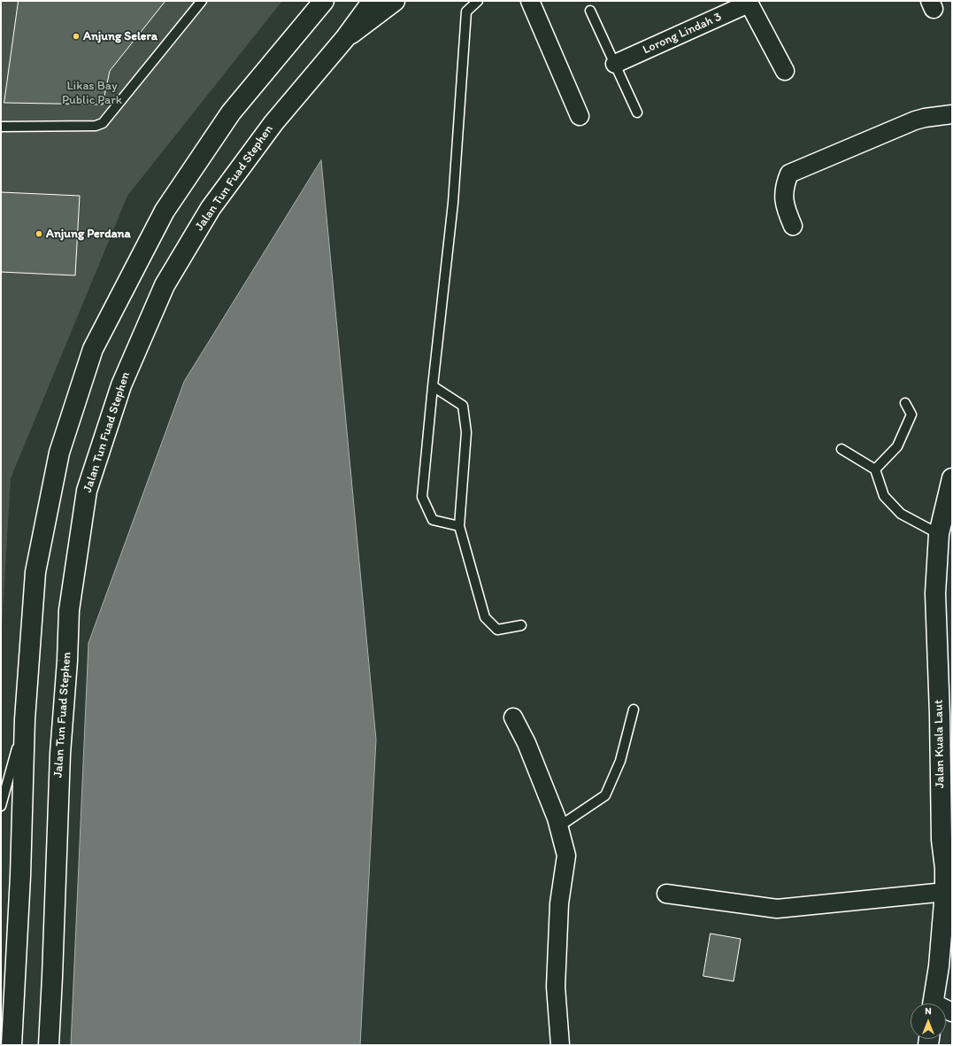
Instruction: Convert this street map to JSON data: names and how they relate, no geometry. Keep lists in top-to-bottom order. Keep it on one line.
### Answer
{"streets":{"main road":["Jalan Tun Fuad Stephen","Jalan Kuala Laut"],"street":["Lorong Lindah 3"]},"parks":["Likas Bay Public Park"],"places":["Anjung Selera","Anjung Perdana"],"north":"top"}
